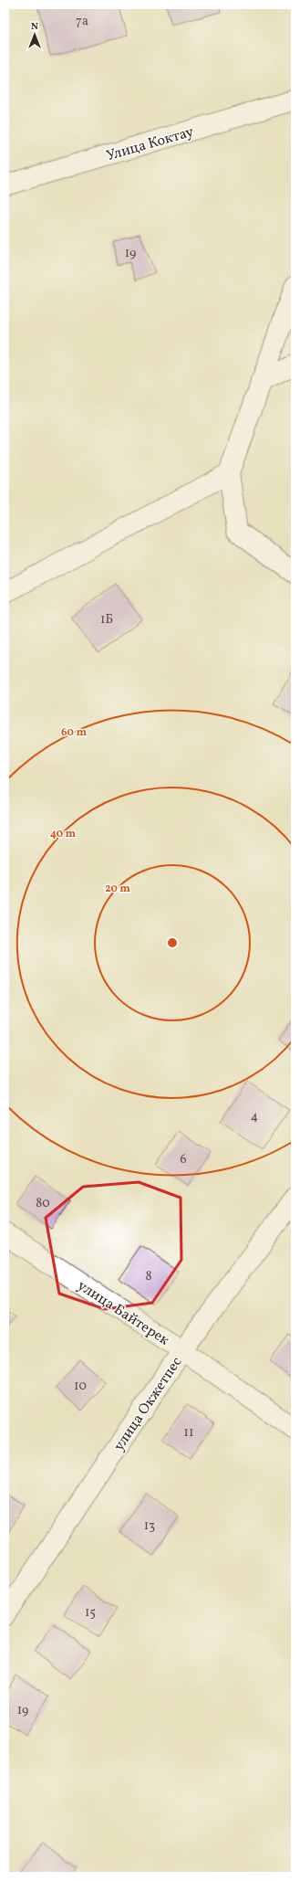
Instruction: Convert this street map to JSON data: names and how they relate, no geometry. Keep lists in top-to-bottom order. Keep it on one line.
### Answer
{"streets":{"street":["Улица Коктау","улица Байтерек","улица Окжетпес"]},"crossings":[["улица Байтерек","улица Окжетпес"]],"house_numbers":["7а","19","1Б","4","6","80","8","10","11","13","15","19"],"north":"top","rings":["60 m","40 m","20 m"]}
